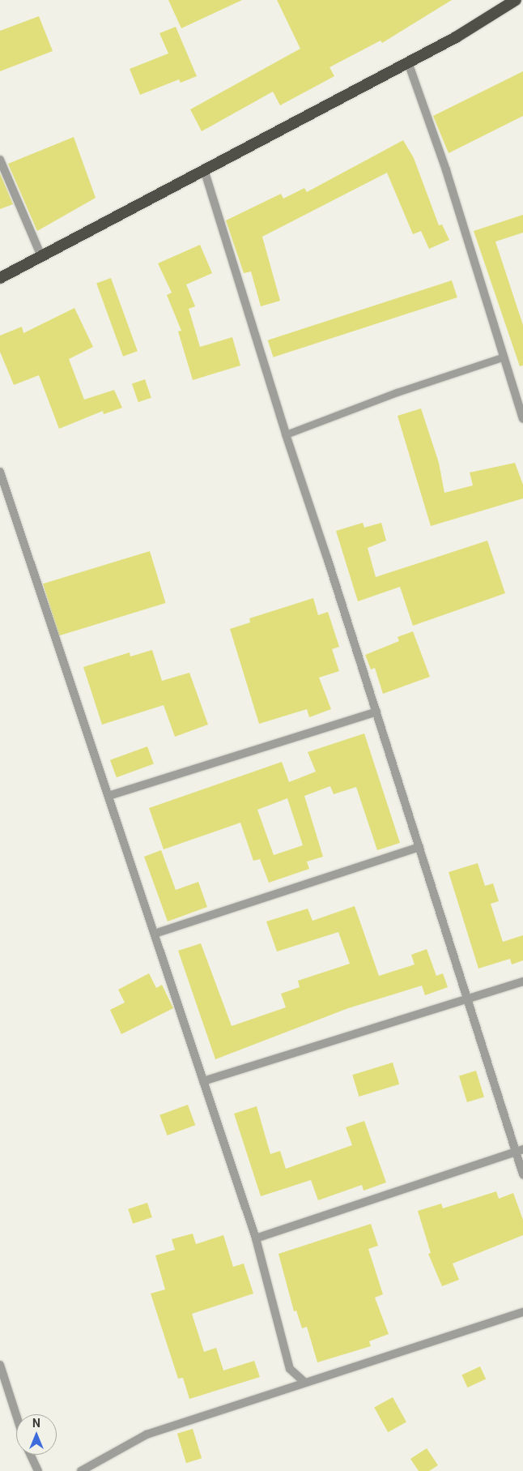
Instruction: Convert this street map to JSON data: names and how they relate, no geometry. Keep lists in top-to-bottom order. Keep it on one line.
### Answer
{"north":"top"}
